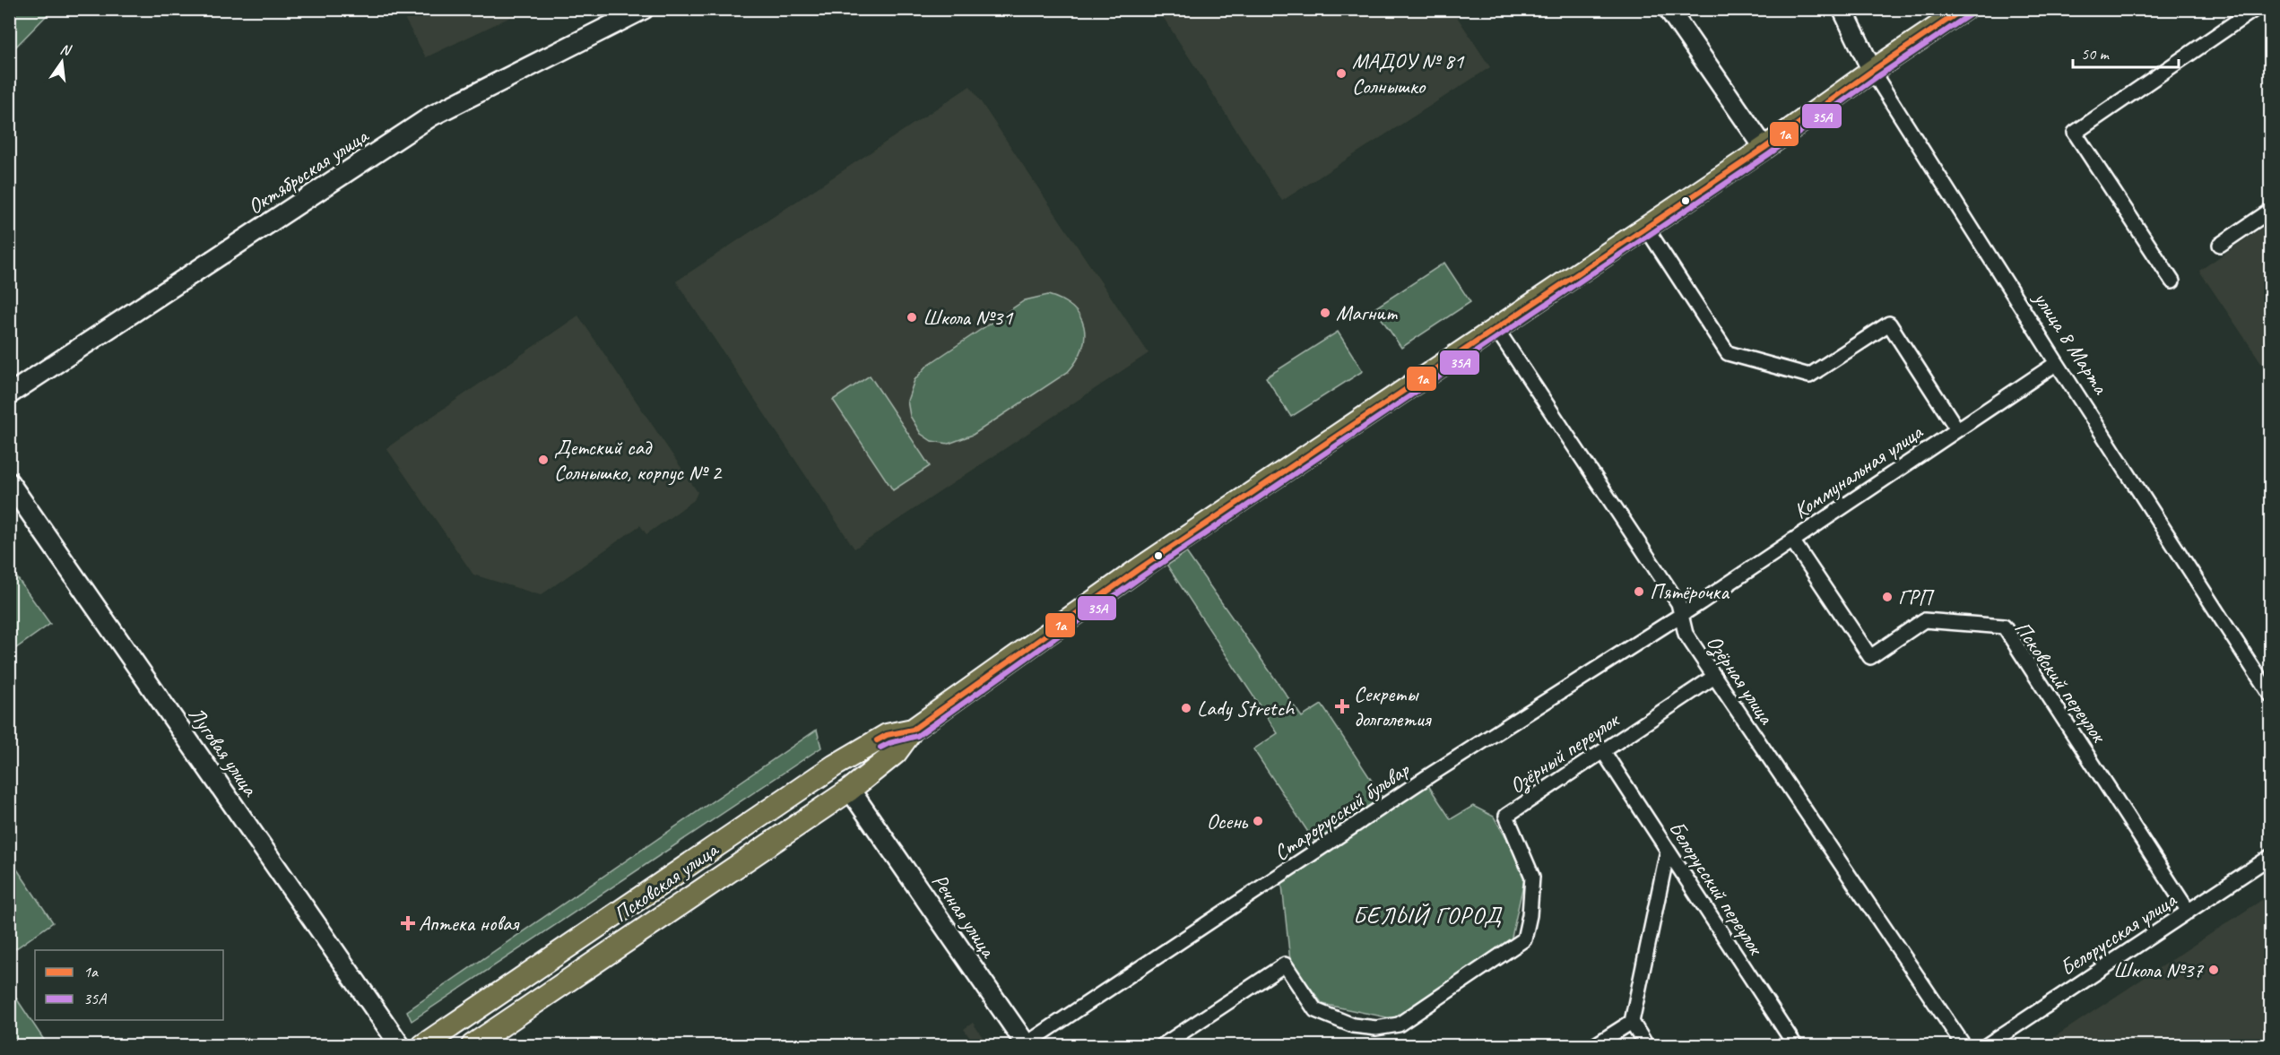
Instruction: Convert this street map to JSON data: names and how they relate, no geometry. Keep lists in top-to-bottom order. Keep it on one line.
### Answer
{"streets":{"main road":["Октябрьская улица","улица 8 Марта","Луговая улица","Псковская улица","Речная улица"],"street":["Коммунальная улица","Озёрная улица","Псковский переулок","Озёрный переулок","Старорусский бульвар","Белорусский переулок","Белорусская улица"]},"crossings":[["улица 8 Марта","Коммунальная улица"],["улица 8 Марта","Псковская улица"],["Коммунальная улица","Озёрная улица"],["Коммунальная улица","Псковский переулок"],["Коммунальная улица","Старорусский бульвар"],["Озёрная улица","Озёрный переулок"],["Озёрная улица","Старорусский бульвар"],["Озёрная улица","Псковская улица"],["Псковский переулок","Белорусская улица"],["Озёрный переулок","Белорусский переулок"],["Старорусский бульвар","Речная улица"],["Псковская улица","Речная улица"]],"districts":["БЕЛЫЙ ГОРОД"],"places":{"other":["МАДОУ № 81 Солнышко","Магнит","Школа №31","Детский сад Солнышко, корпус № 2","Пятёрочка","ГРП","Lady Stretch","Осень","Школа №37"],"health":["Секреты долголетия","Аптека новая"]},"lines":["transit line 1a","transit line 35А"],"legend":["1a","35А"],"scale_bar":"50 m","north":"top"}
